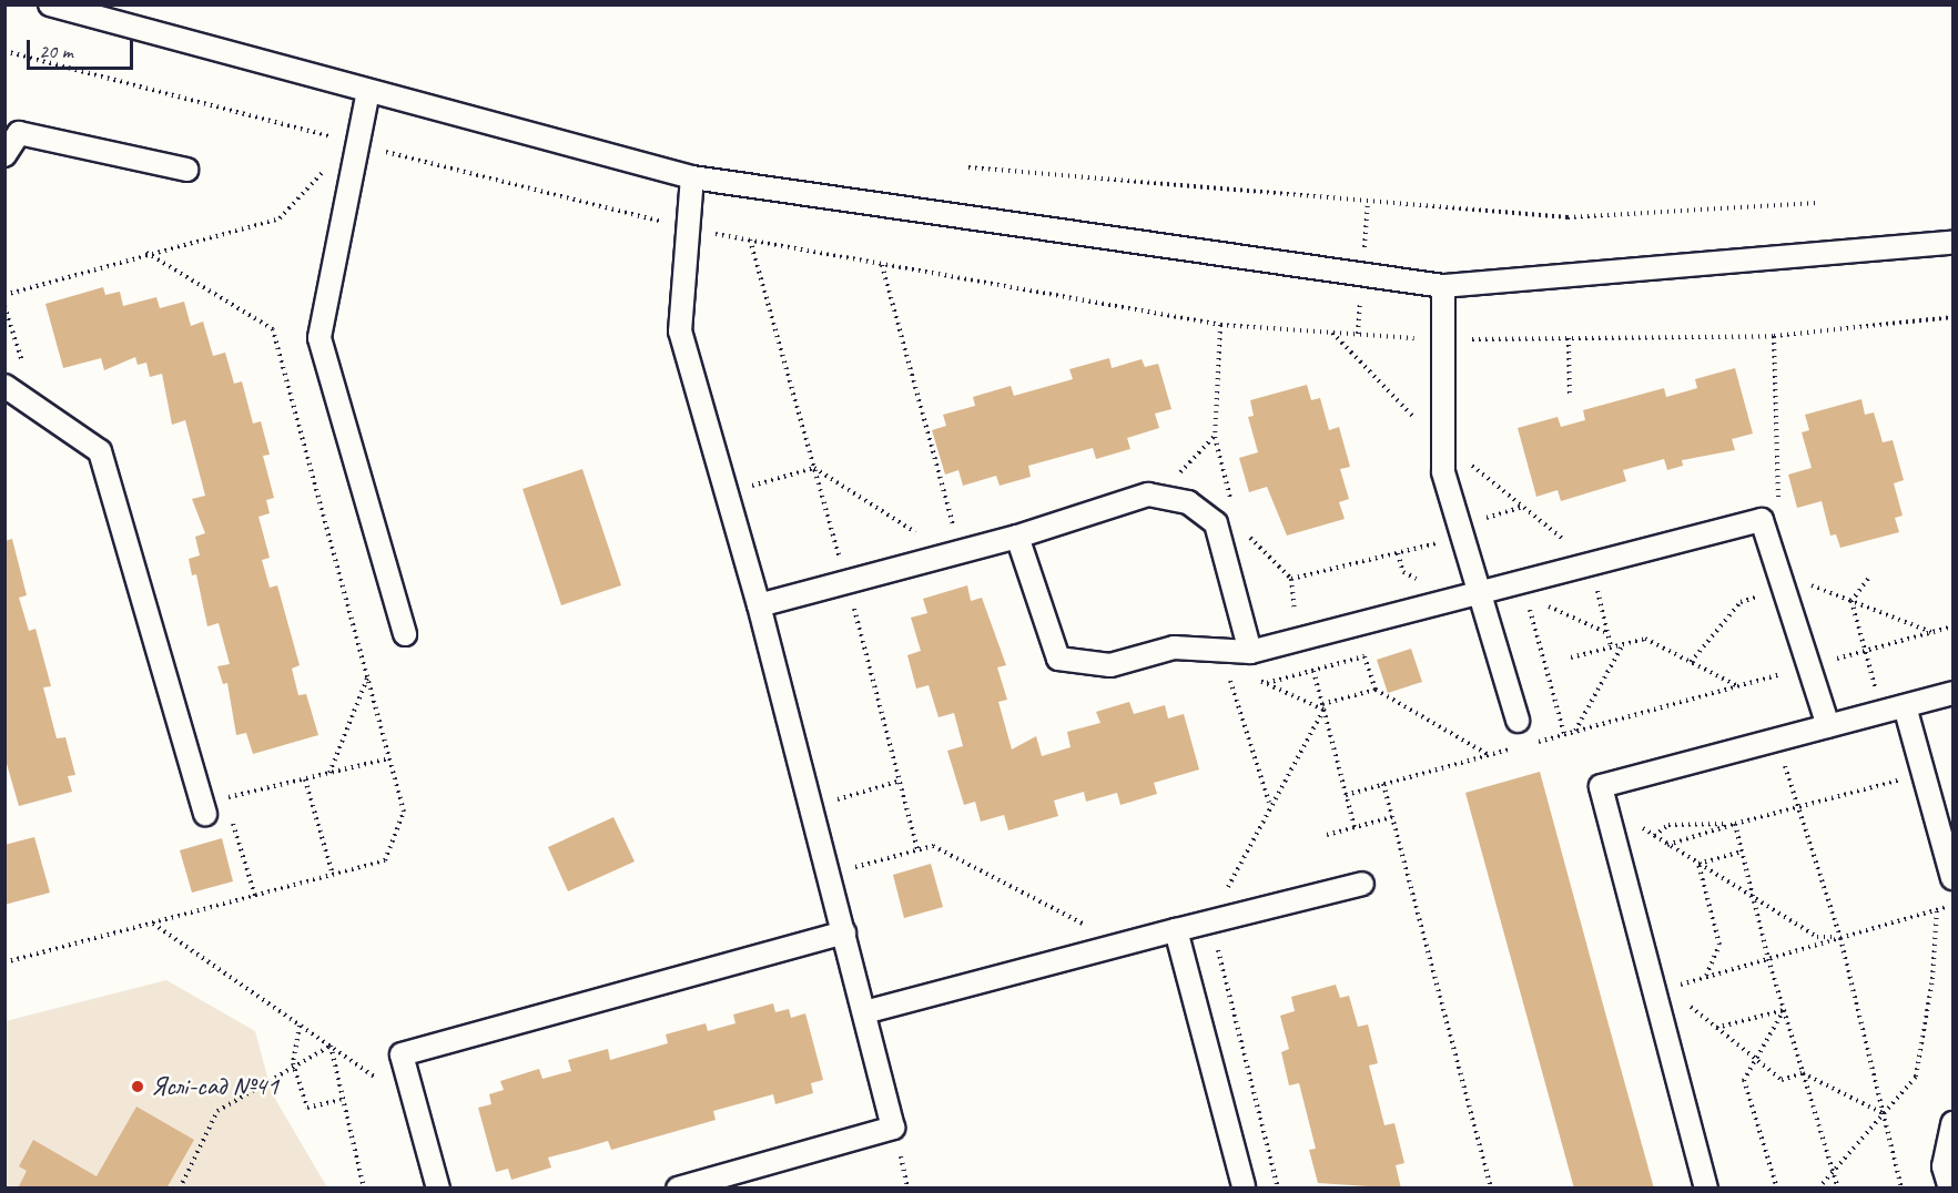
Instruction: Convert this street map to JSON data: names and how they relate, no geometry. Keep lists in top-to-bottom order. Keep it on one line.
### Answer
{"places":["Яслі-сад №41"],"scale_bar":"20 m"}
